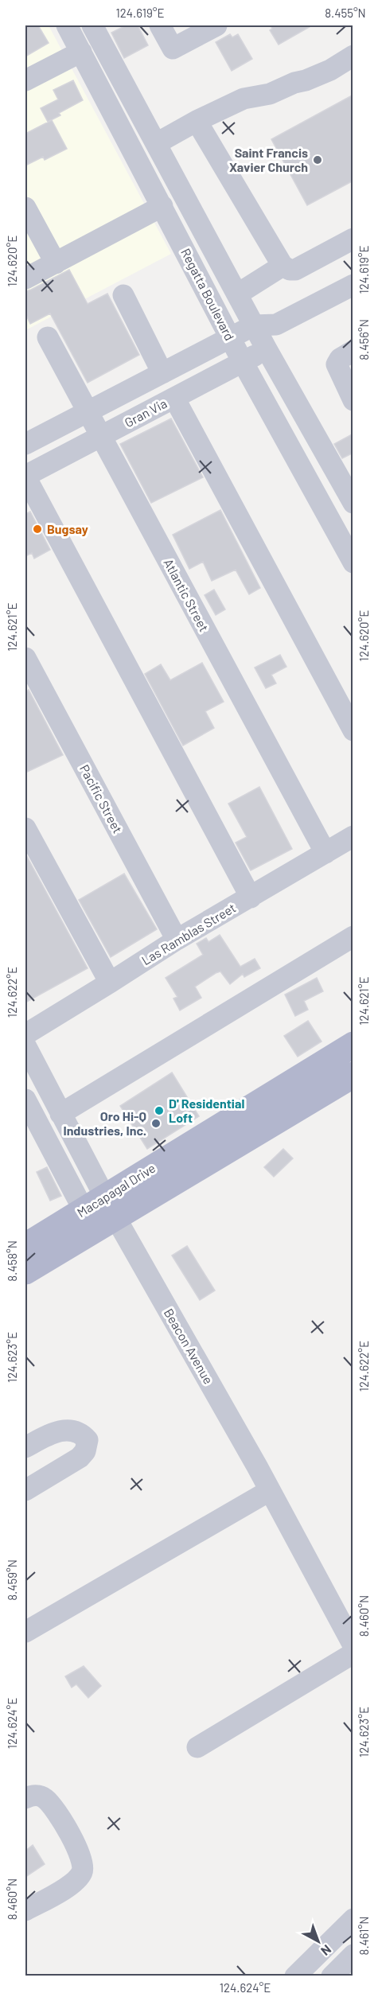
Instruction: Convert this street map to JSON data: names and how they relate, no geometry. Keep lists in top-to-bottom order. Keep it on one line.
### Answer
{"streets":{"main road":["Macapagal Drive"],"street":["Regatta Boulevard","Gran Via","Atlantic Street","Pacific Street","Las Ramblas Street","Beacon Avenue"]},"crossings":[["Regatta Boulevard","Gran Via"],["Gran Via","Atlantic Street"],["Atlantic Street","Las Ramblas Street"],["Pacific Street","Las Ramblas Street"],["Macapagal Drive","Beacon Avenue"]],"places":["Saint Francis Xavier Church","Bugsay","D' Residential Loft","Oro Hi-Q Industries, Inc."],"north":"bottom right","coordinates":["124.619°E","8.455°N","124.620°E","8.456°N","124.621°E","124.622°E","8.458°N","124.623°E","8.459°N","8.460°N","124.624°E","8.461°N"]}
